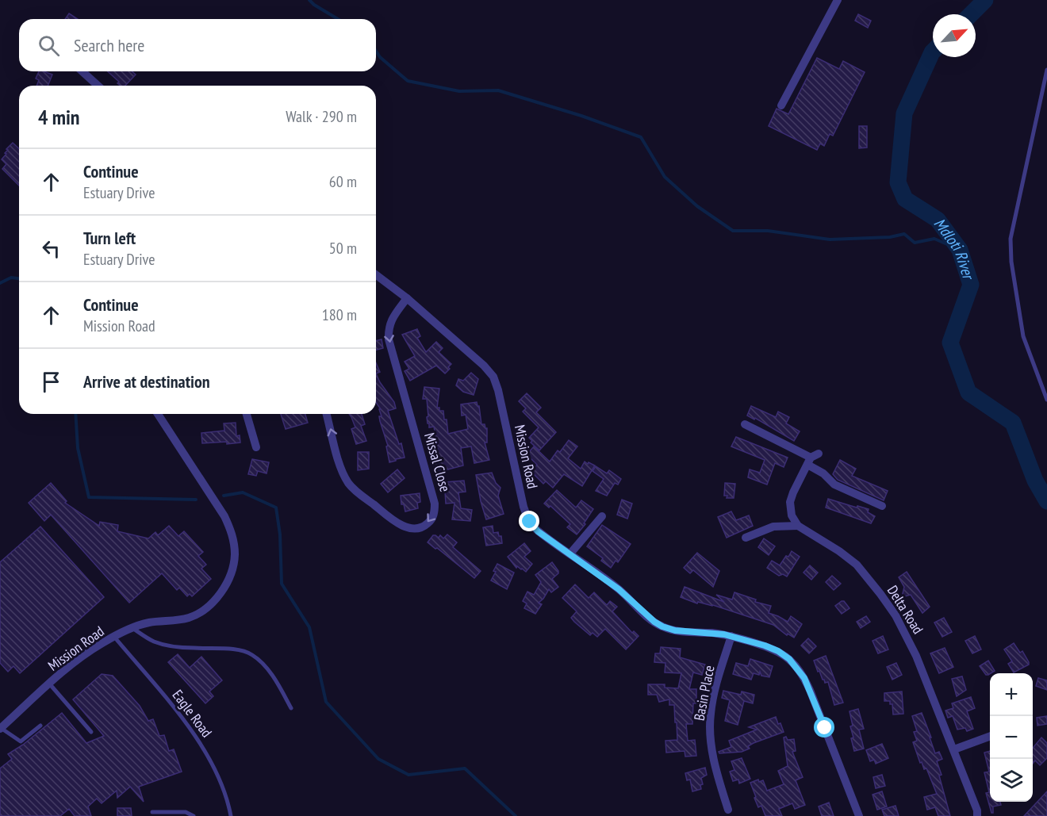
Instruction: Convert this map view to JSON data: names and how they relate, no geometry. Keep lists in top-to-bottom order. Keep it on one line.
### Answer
{"streets":{"street":["Mission Road","Missal Close","Delta Road","Basin Place"],"lane":["Eagle Road"]},"crossings":[["Mission Road","Missal Close"],["Mission Road","Basin Place"],["Mission Road","Eagle Road"]],"water":["Mdloti River"],"north":"top right","page":{"search":"Search here","heading":["4 min","Walk · 290 m"],"list":[["Continue","Estuary Drive","60 m"],["Turn left","Estuary Drive","50 m"],["Continue","Mission Road","180 m"],"Arrive at destination"],"map_buttons":["+","−"]}}
